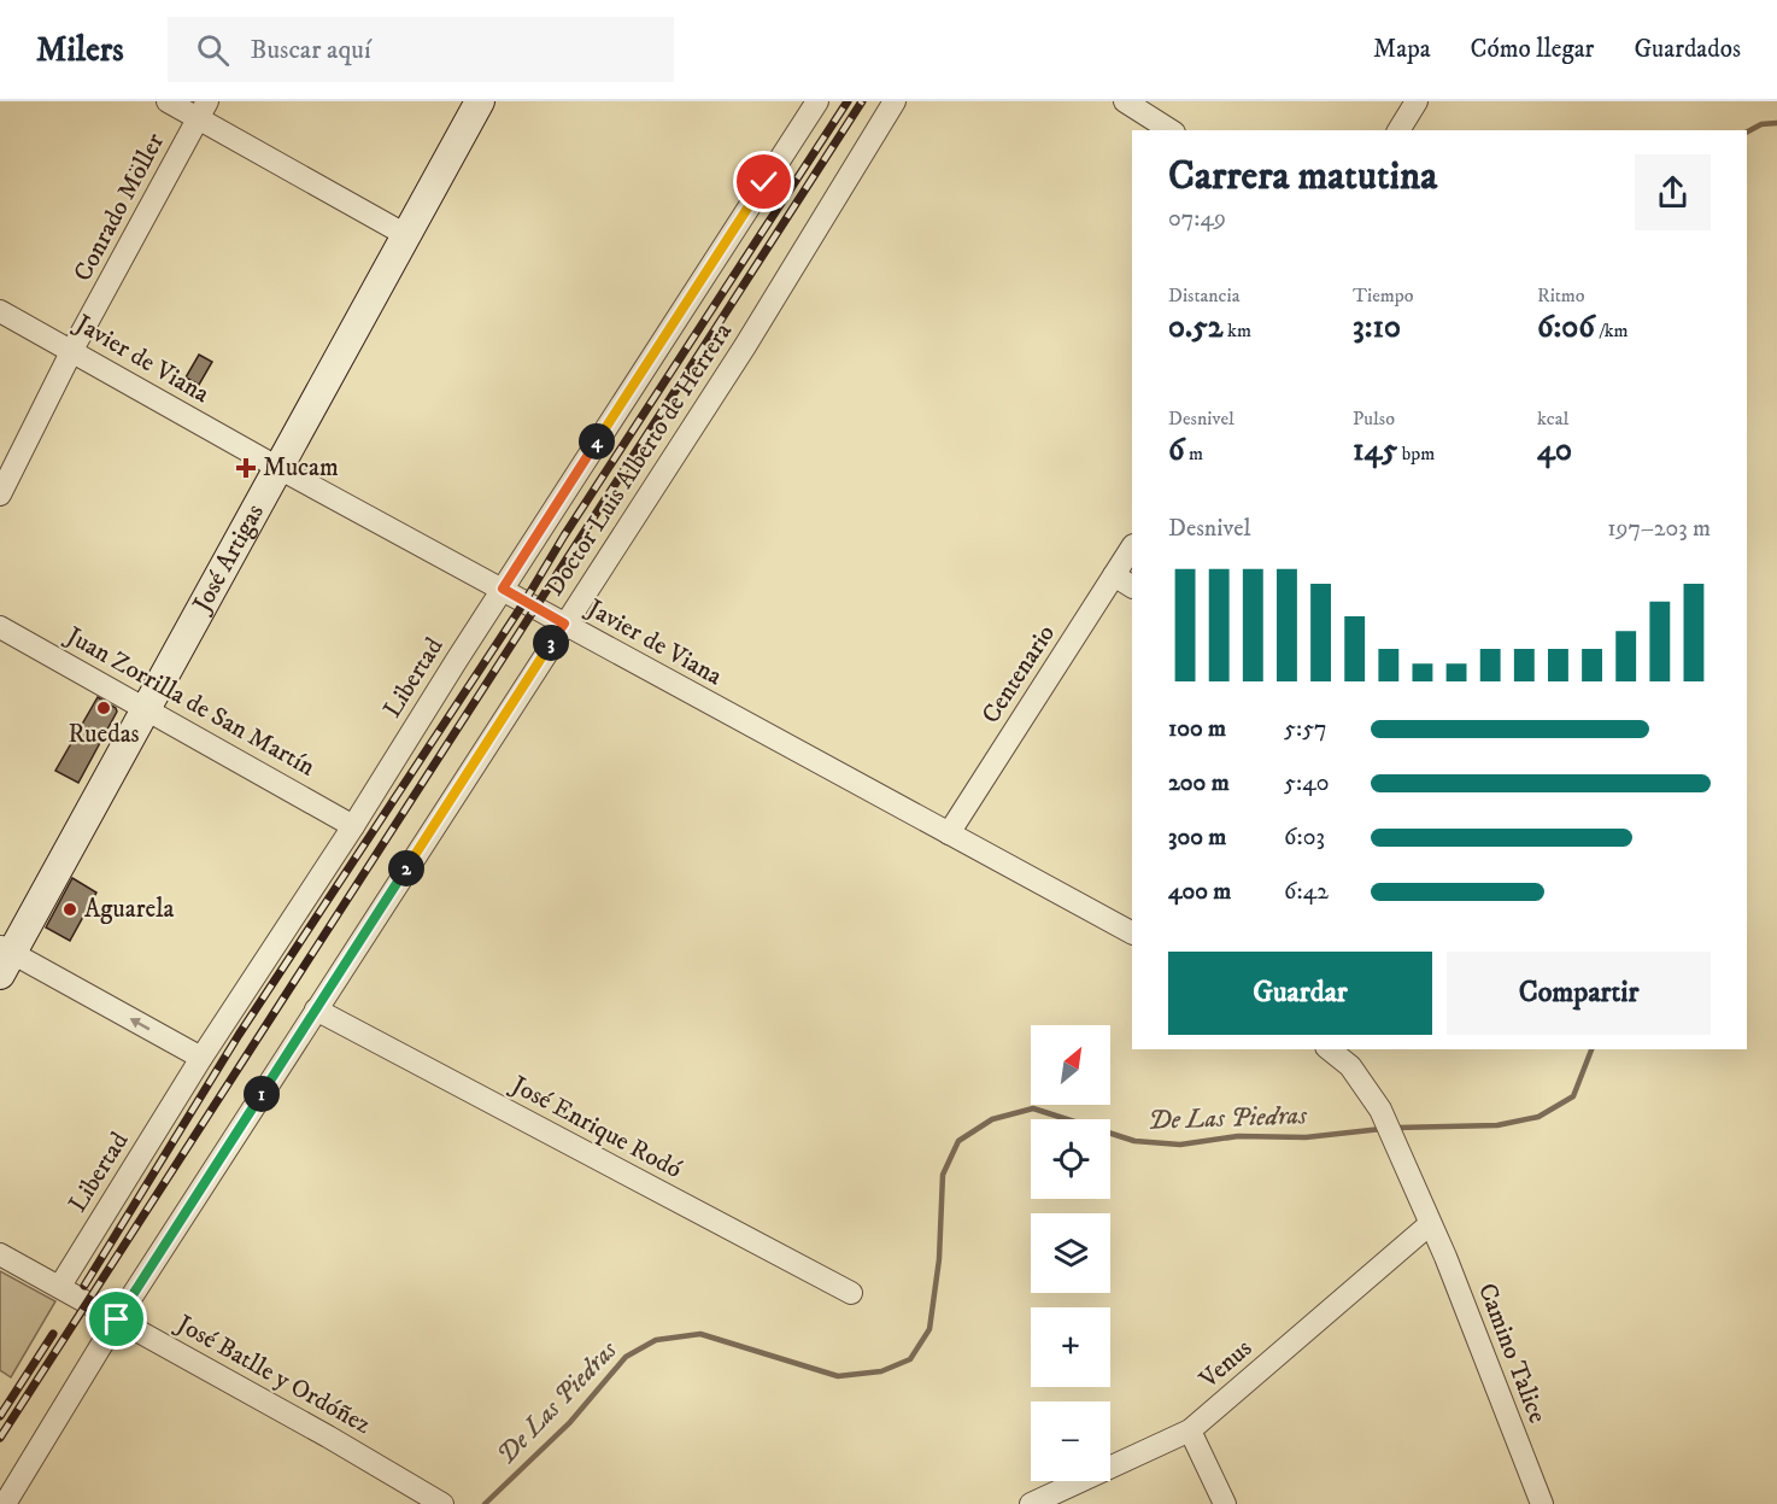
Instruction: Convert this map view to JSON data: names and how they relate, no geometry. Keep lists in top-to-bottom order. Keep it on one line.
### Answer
{"streets":{"street":["Conrado Möller","Javier de Viana","Doctor Luis Alberto de Herrera","José Artigas","Centenario","Libertad","Juan Zorrilla de San Martín","José Enrique Rodó","Camino Talice","Venus","José Batlle y Ordóñez"]},"crossings":[["Conrado Möller","Javier de Viana"],["Javier de Viana","Doctor Luis Alberto de Herrera"],["Javier de Viana","José Artigas"],["Javier de Viana","Centenario"],["Javier de Viana","Libertad"],["Doctor Luis Alberto de Herrera","José Enrique Rodó"],["Doctor Luis Alberto de Herrera","José Batlle y Ordóñez"],["José Artigas","Juan Zorrilla de San Martín"],["Libertad","Juan Zorrilla de San Martín"],["Libertad","José Batlle y Ordóñez"],["Camino Talice","Venus"]],"water":["De Las Piedras"],"places":{"health":["Mucam"],"other":["Ruedas","Aguarela"]},"north":"top right","page":{"header":"Milers","search":"Buscar aquí","nav":["Mapa","Cómo llegar","Guardados"],"heading":["Carrera matutina","07:49"],"stats":[["Distancia","0.52 km"],["Tiempo","3:10"],["Ritmo","6:06 /km"],["Desnivel","6 m"],["Pulso","145 bpm"],["kcal","40"]],"pins":["4","3","2","1"],"chart":["Desnivel","197–203 m"],"list":[{"name":"100 m","note":"5:57"},{"name":"200 m","note":"5:40"},{"name":"300 m","note":"6:03"},{"name":"400 m","note":"6:42"}],"buttons":["Guardar","Compartir"],"map_buttons":["+","−"]}}
